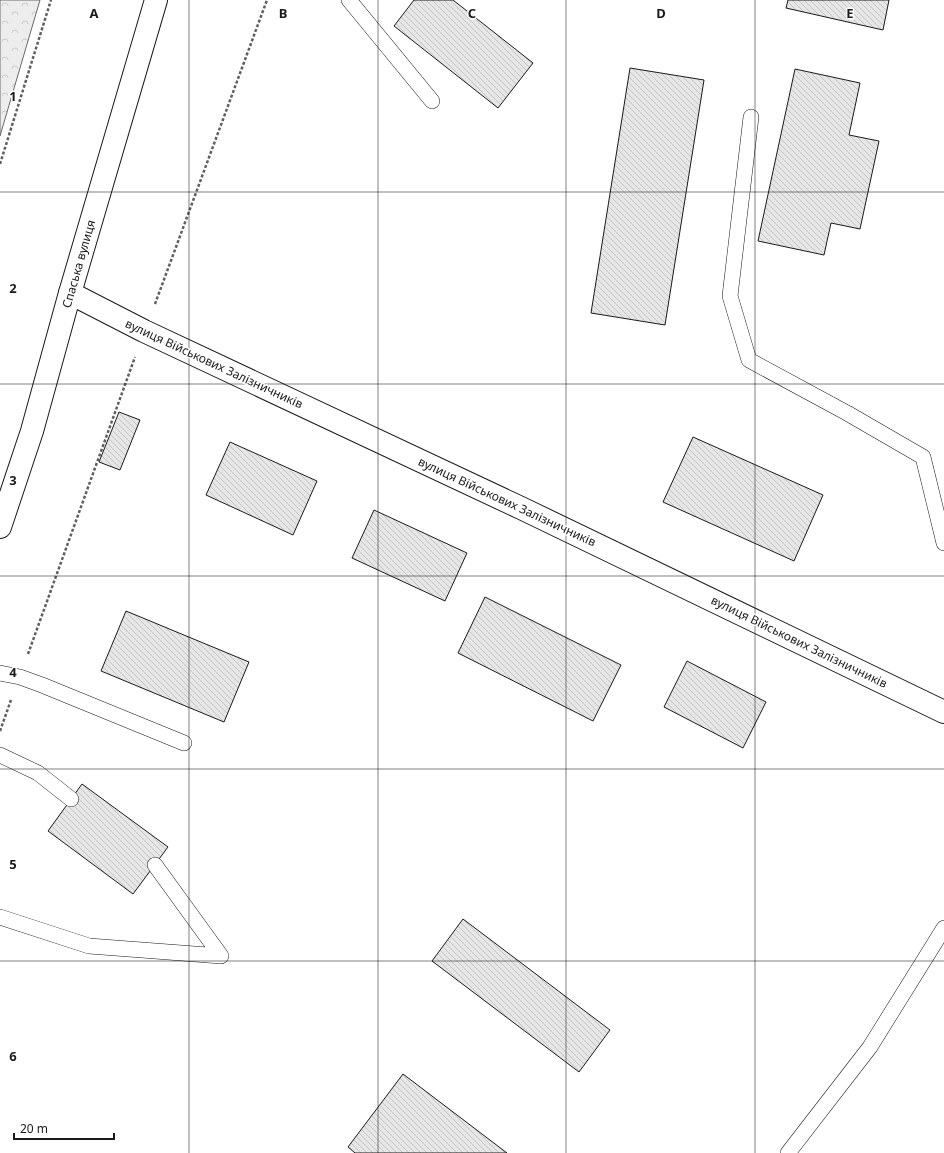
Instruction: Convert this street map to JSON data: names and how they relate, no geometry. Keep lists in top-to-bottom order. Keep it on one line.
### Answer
{"streets":{"street":["Спаська вулиця","вулиця Військових Залізничників"]},"crossings":[["Спаська вулиця","вулиця Військових Залізничників"]],"scale_bar":"20 m","grid":{"columns":["A","B","C","D","E"],"rows":["1","2","3","4","5","6"]}}
